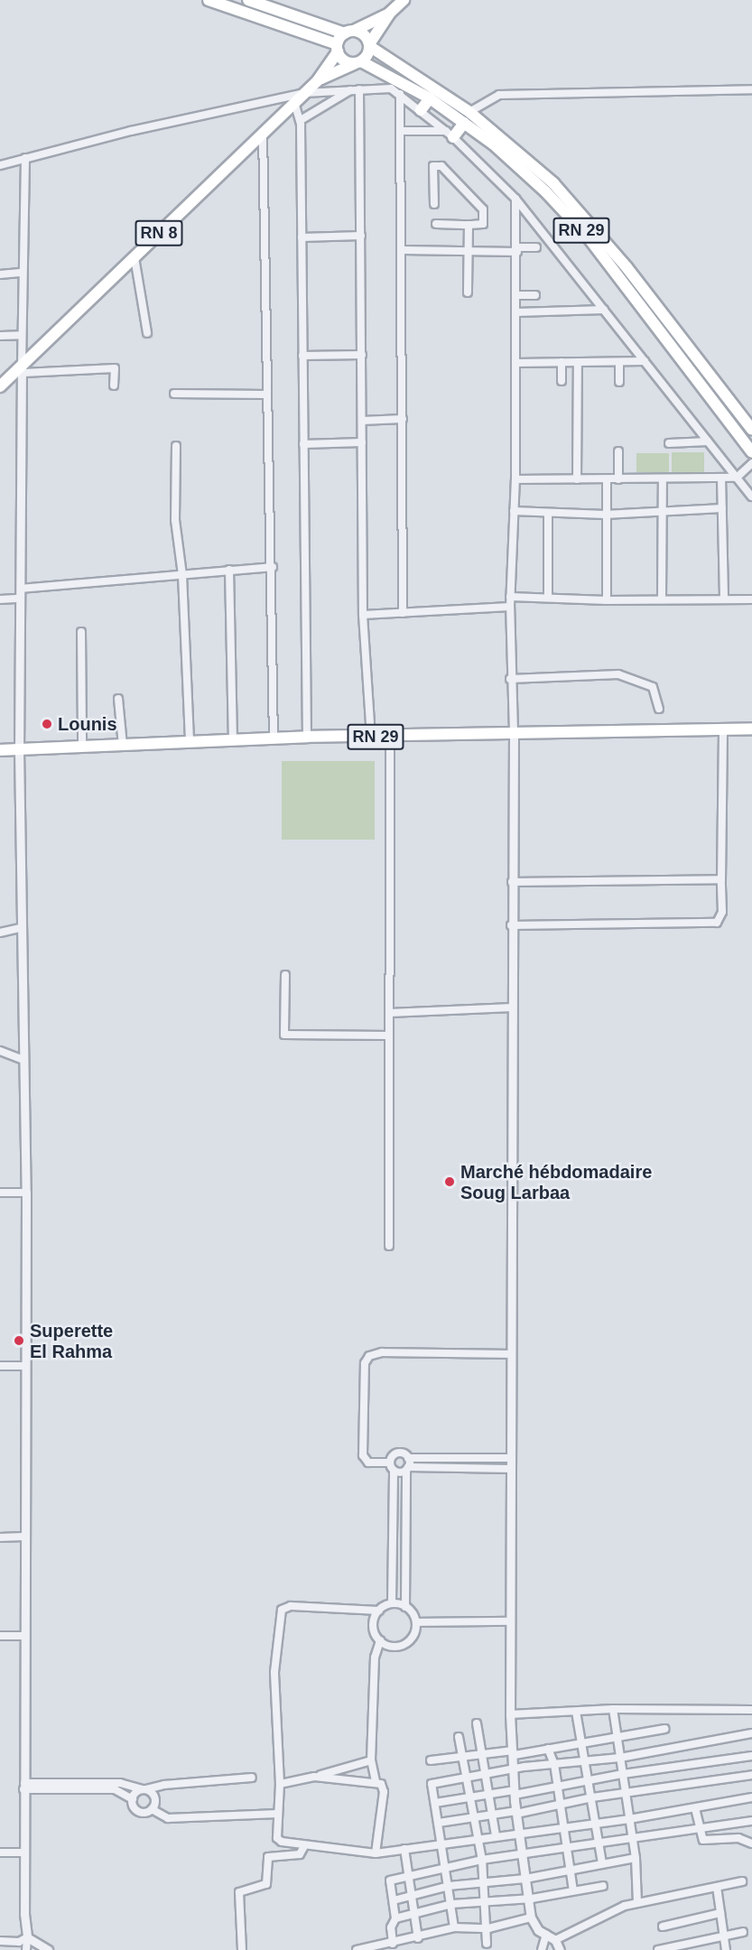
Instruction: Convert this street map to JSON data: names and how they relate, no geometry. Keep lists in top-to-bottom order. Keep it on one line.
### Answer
{"streets":{"main road":["RN 29","RN 8"]},"crossings":[["RN 29","RN 8"]],"places":["Lounis","Marché hébdomadaire Soug Larbaa","Superette El Rahma"]}
